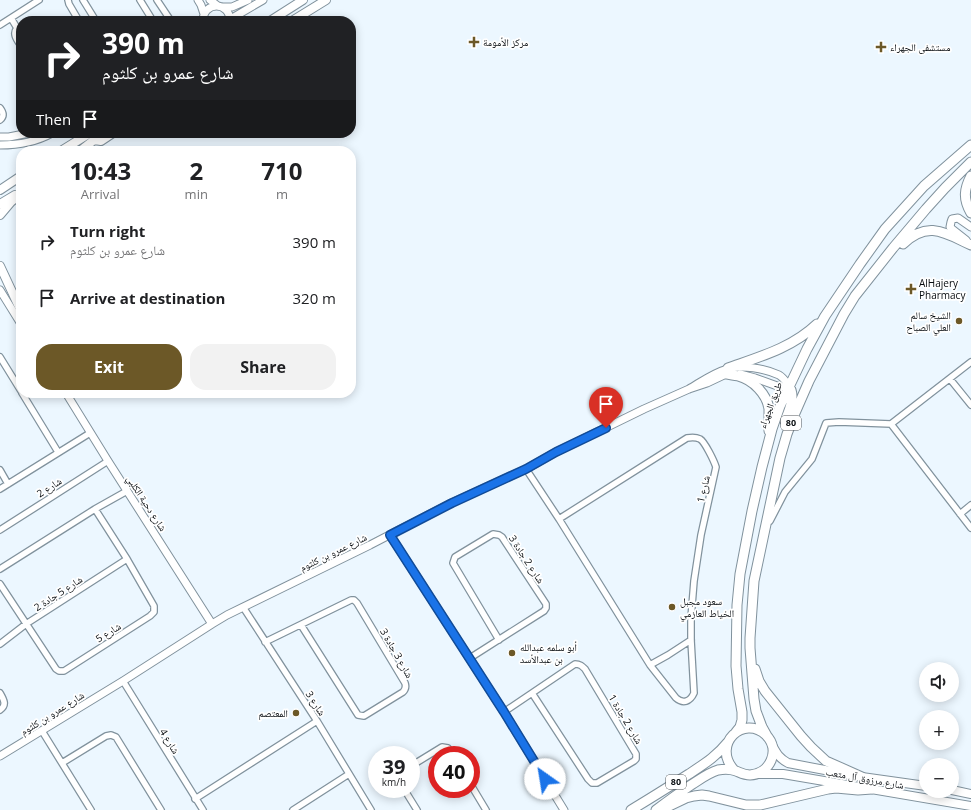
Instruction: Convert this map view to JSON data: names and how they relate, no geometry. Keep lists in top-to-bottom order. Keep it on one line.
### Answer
{"streets":{"highway":["طريق الجهراء","80"],"main road":["شارع مرزوق آل متعب"],"street":["شارع 2","شارع 1","شارع دحية الكلبي","شارع عمرو بن كلثوم","شارع 2 جادة 3","شارع 5 جادة 2","شارع 5","شارع 3 جادة 3","شارع 3","شارع 2 جادة 1","شارع 4"]},"crossings":[["طريق الجهراء","80"],["طريق الجهراء","شارع عمرو بن كلثوم"],["طريق الجهراء","شارع مرزوق آل متعب"],["80","شارع مرزوق آل متعب"],["شارع 2","شارع دحية الكلبي"],["شارع 1","شارع عمرو بن كلثوم"],["شارع دحية الكلبي","شارع عمرو بن كلثوم"],["شارع عمرو بن كلثوم","شارع 3"],["شارع عمرو بن كلثوم","شارع 4"],["شارع 5 جادة 2","شارع 5"],["شارع 3 جادة 3","شارع 3"]],"places":{"health":["مركز الأمومة","مستشفى الجهراء","AlHajery Pharmacy"],"other":["الشيخ سالم العلي الصباح","سعود مجبل الخياط العازمي","أبو سلمه عبدالله بن عبدالأسد","المعتصم"]},"page":{"turn":["390 m","شارع عمرو بن كلثوم"],"then":"Then","eta":["10:43","Arrival","2","min","710","m"],"list":[{"name":"Turn right","note":"شارع عمرو بن كلثوم","value":"390 m"},{"name":"Arrive at destination","value":"320 m"}],"buttons":["Exit","Share"],"map_buttons":["+","−"],"speed":"39 km/h","limit":"40"}}
